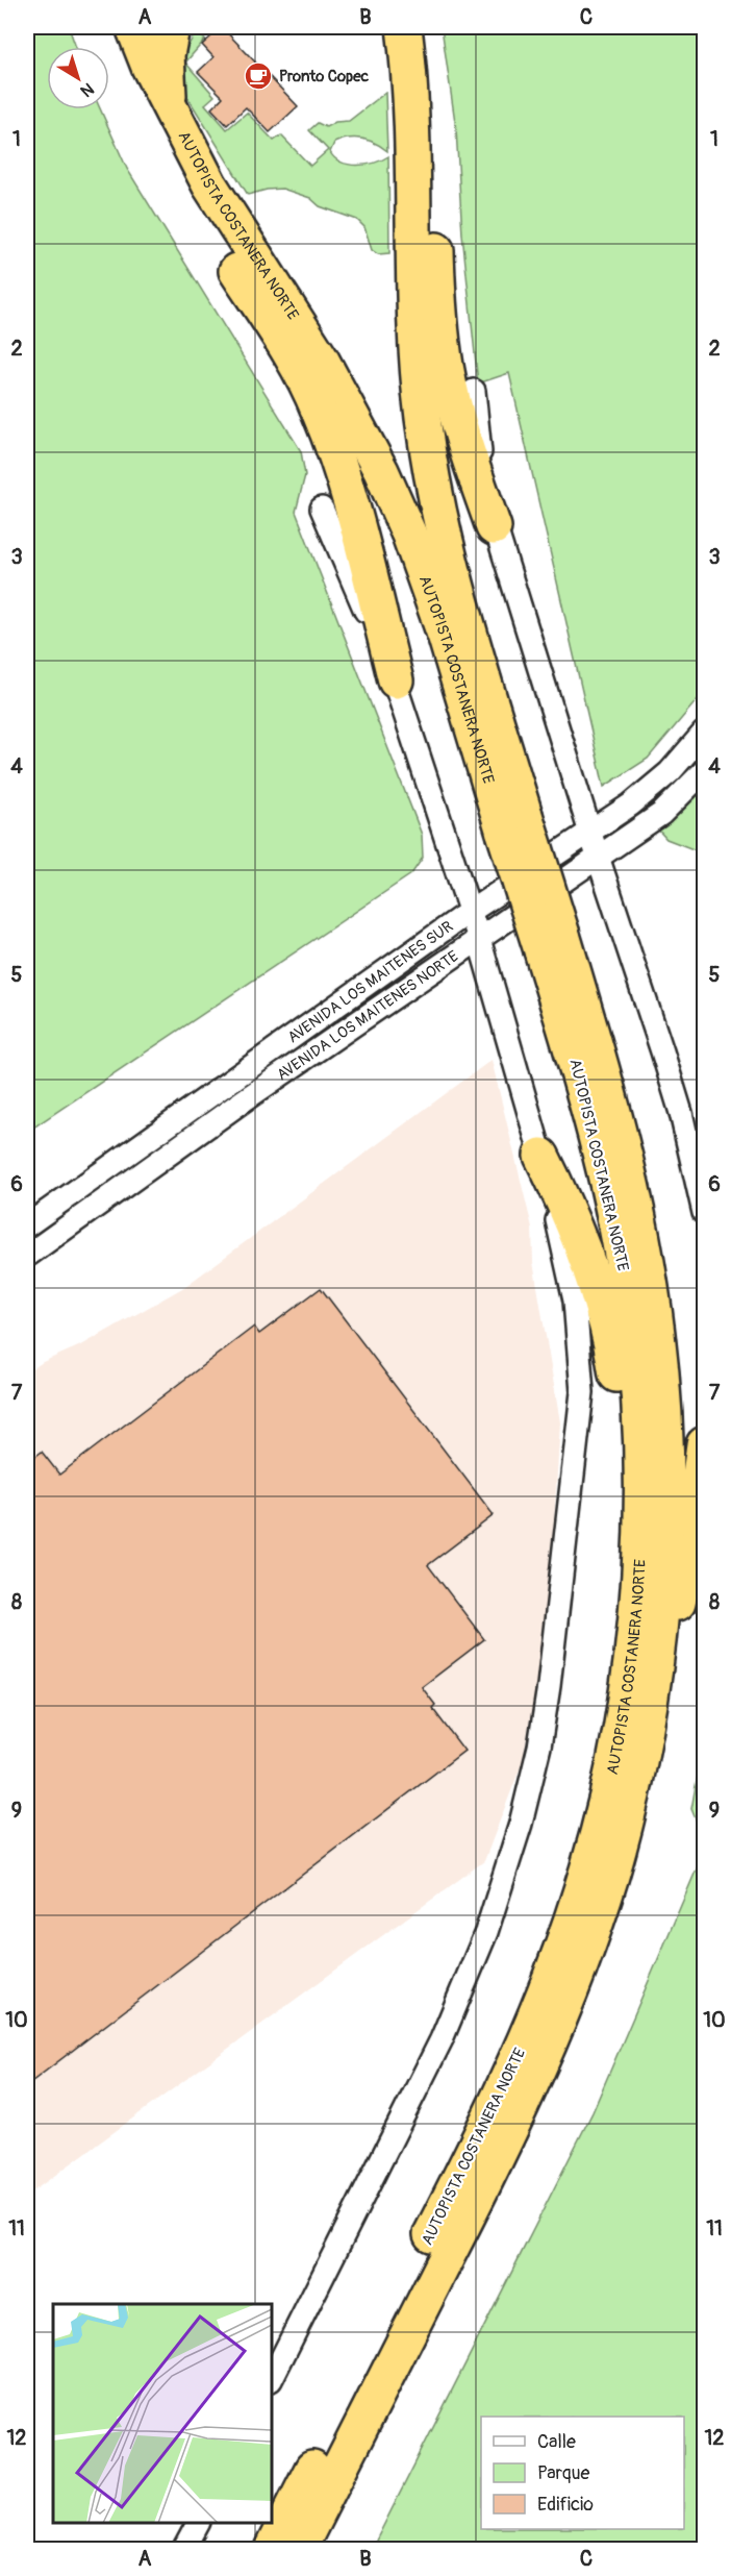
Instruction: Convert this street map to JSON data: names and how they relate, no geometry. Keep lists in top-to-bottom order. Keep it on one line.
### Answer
{"streets":{"highway":["AUTOPISTA COSTANERA NORTE"],"street":["AVENIDA LOS MAITENES SUR","AVENIDA LOS MAITENES NORTE"]},"places":{"cafe":["Pronto Copec"]},"legend":["Calle","Parque","Edificio"],"north":"bottom right","grid":{"columns":["A","B","C"],"rows":["1","2","3","4","5","6","7","8","9","10","11","12"]}}
